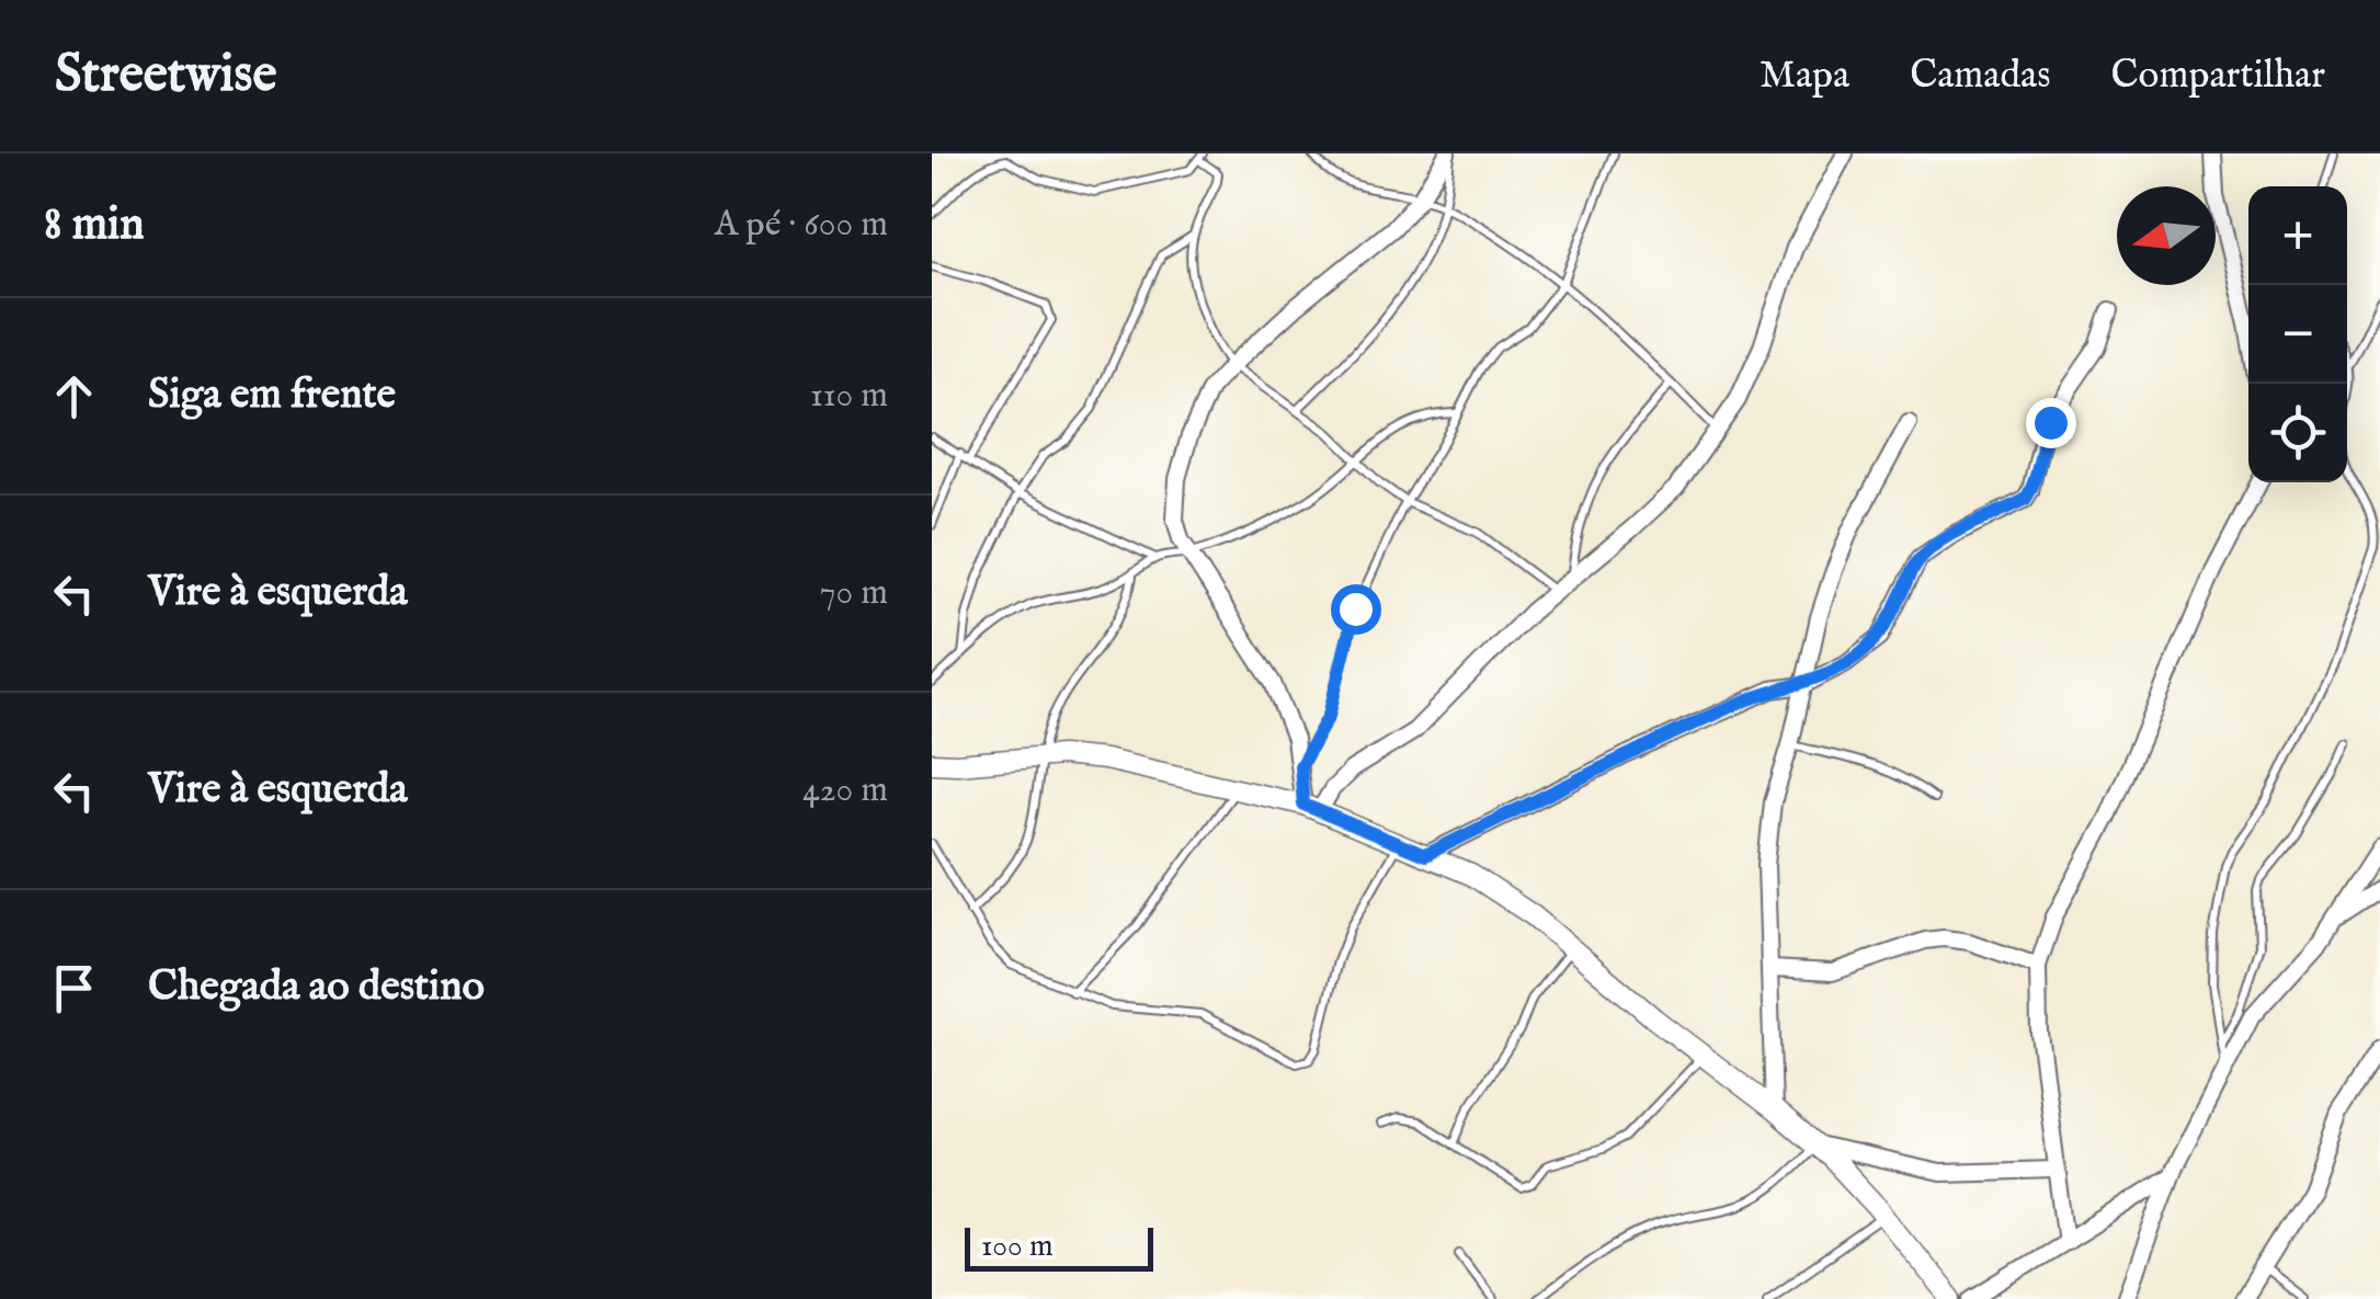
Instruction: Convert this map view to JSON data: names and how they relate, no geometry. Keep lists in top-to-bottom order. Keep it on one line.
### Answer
{"scale_bar":"100 m","north":"left","page":{"header":"Streetwise","nav":["Mapa","Camadas","Compartilhar"],"heading":["8 min","A pé · 600 m"],"map_buttons":["+","−"],"list":[["Siga em frente","110 m"],["Vire à esquerda","70 m"],["Vire à esquerda","420 m"],"Chegada ao destino"],"scale":"100 m"}}
